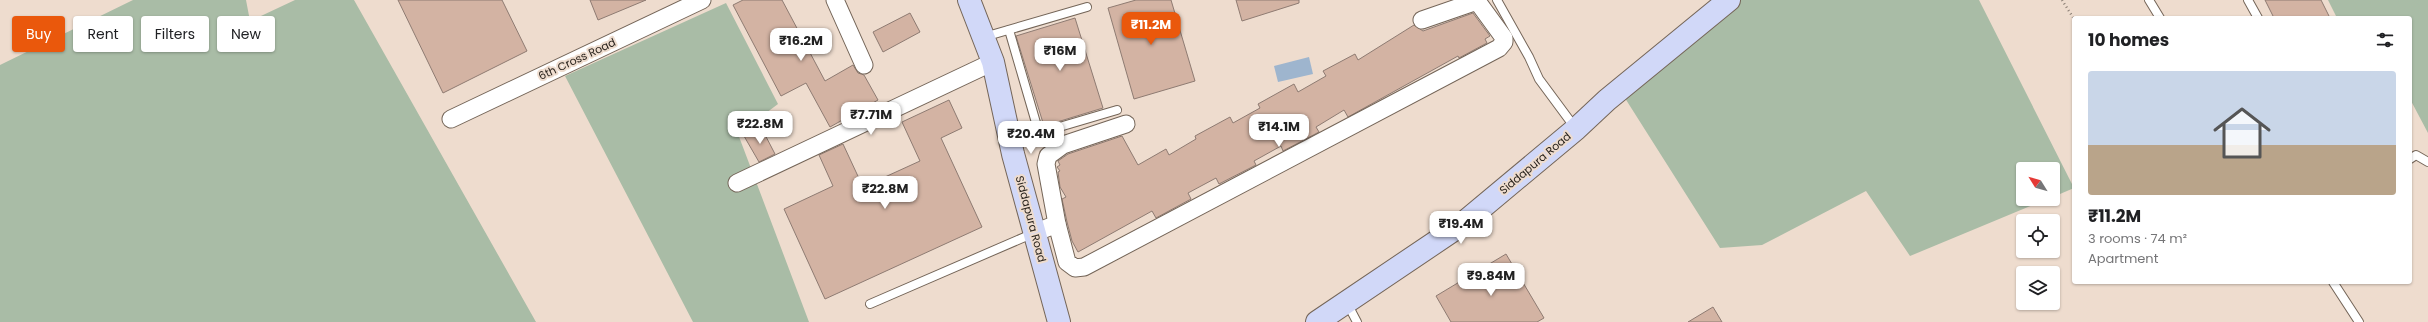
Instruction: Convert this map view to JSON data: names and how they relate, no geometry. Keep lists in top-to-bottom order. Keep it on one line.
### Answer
{"streets":{"street":["6th Cross Road","Siddapura Road"]},"north":"top left","page":{"price":["₹11.2M","₹16.2M","₹16M","₹7.71M","₹22.8M","₹14.1M","₹20.4M","₹22.8M","₹19.4M","₹9.84M"],"chip":["Buy","Rent","Filters","New"],"heading":"10 homes","list":[{"name":"₹11.2M","note":"3 rooms · 74 m² · Apartment"}]}}
